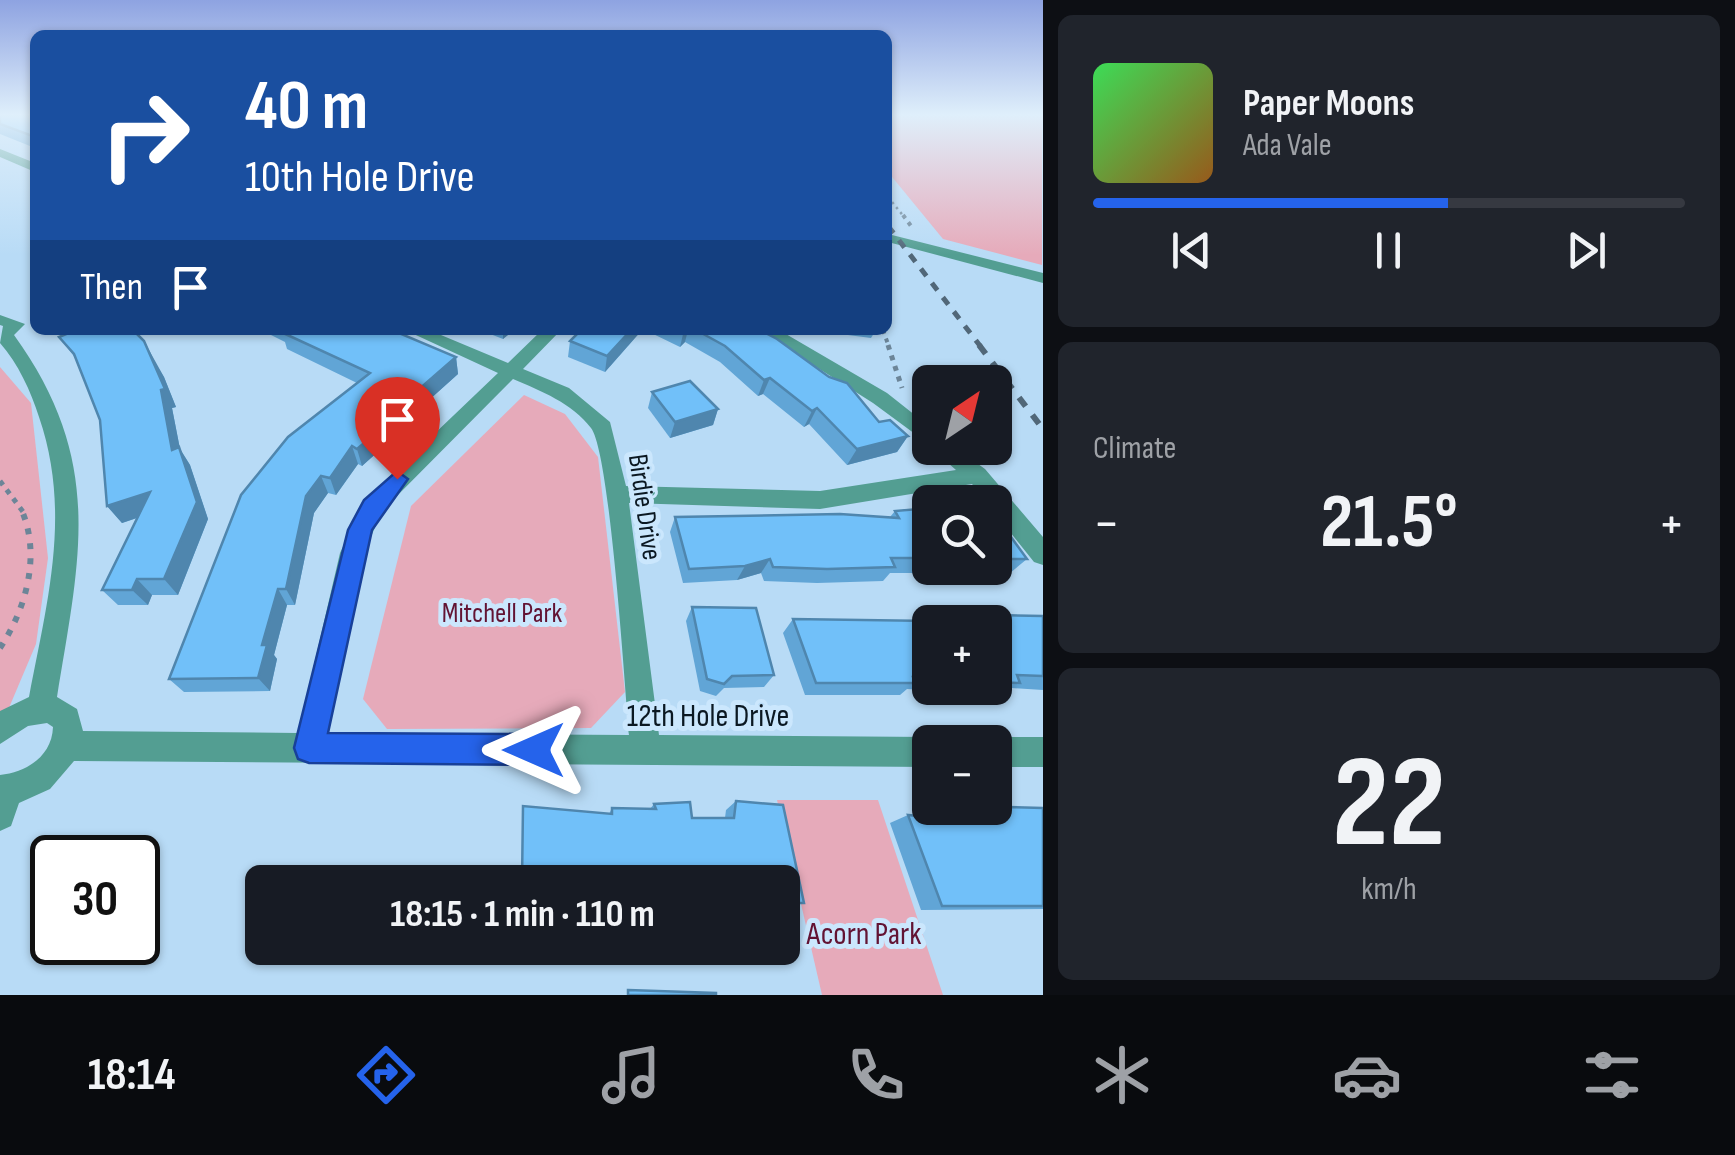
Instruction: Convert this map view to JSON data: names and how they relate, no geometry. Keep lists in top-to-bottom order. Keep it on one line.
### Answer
{"streets":{"street":["Birdie Drive","12th Hole Drive"]},"crossings":[["Birdie Drive","12th Hole Drive"]],"parks":["Mitchell Park","Acorn Park"],"north":"top right","page":{"turn":["40 m","10th Hole Drive"],"song":["Paper Moons","Ada Vale"],"then":"Then","tile":["Climate",["22","km/h"]],"map_buttons":["+","−"],"heat":["−","21.5°","+"],"limit":"30","trip":"18:15 · 1 min · 110 m","tabs":"18:14"}}
